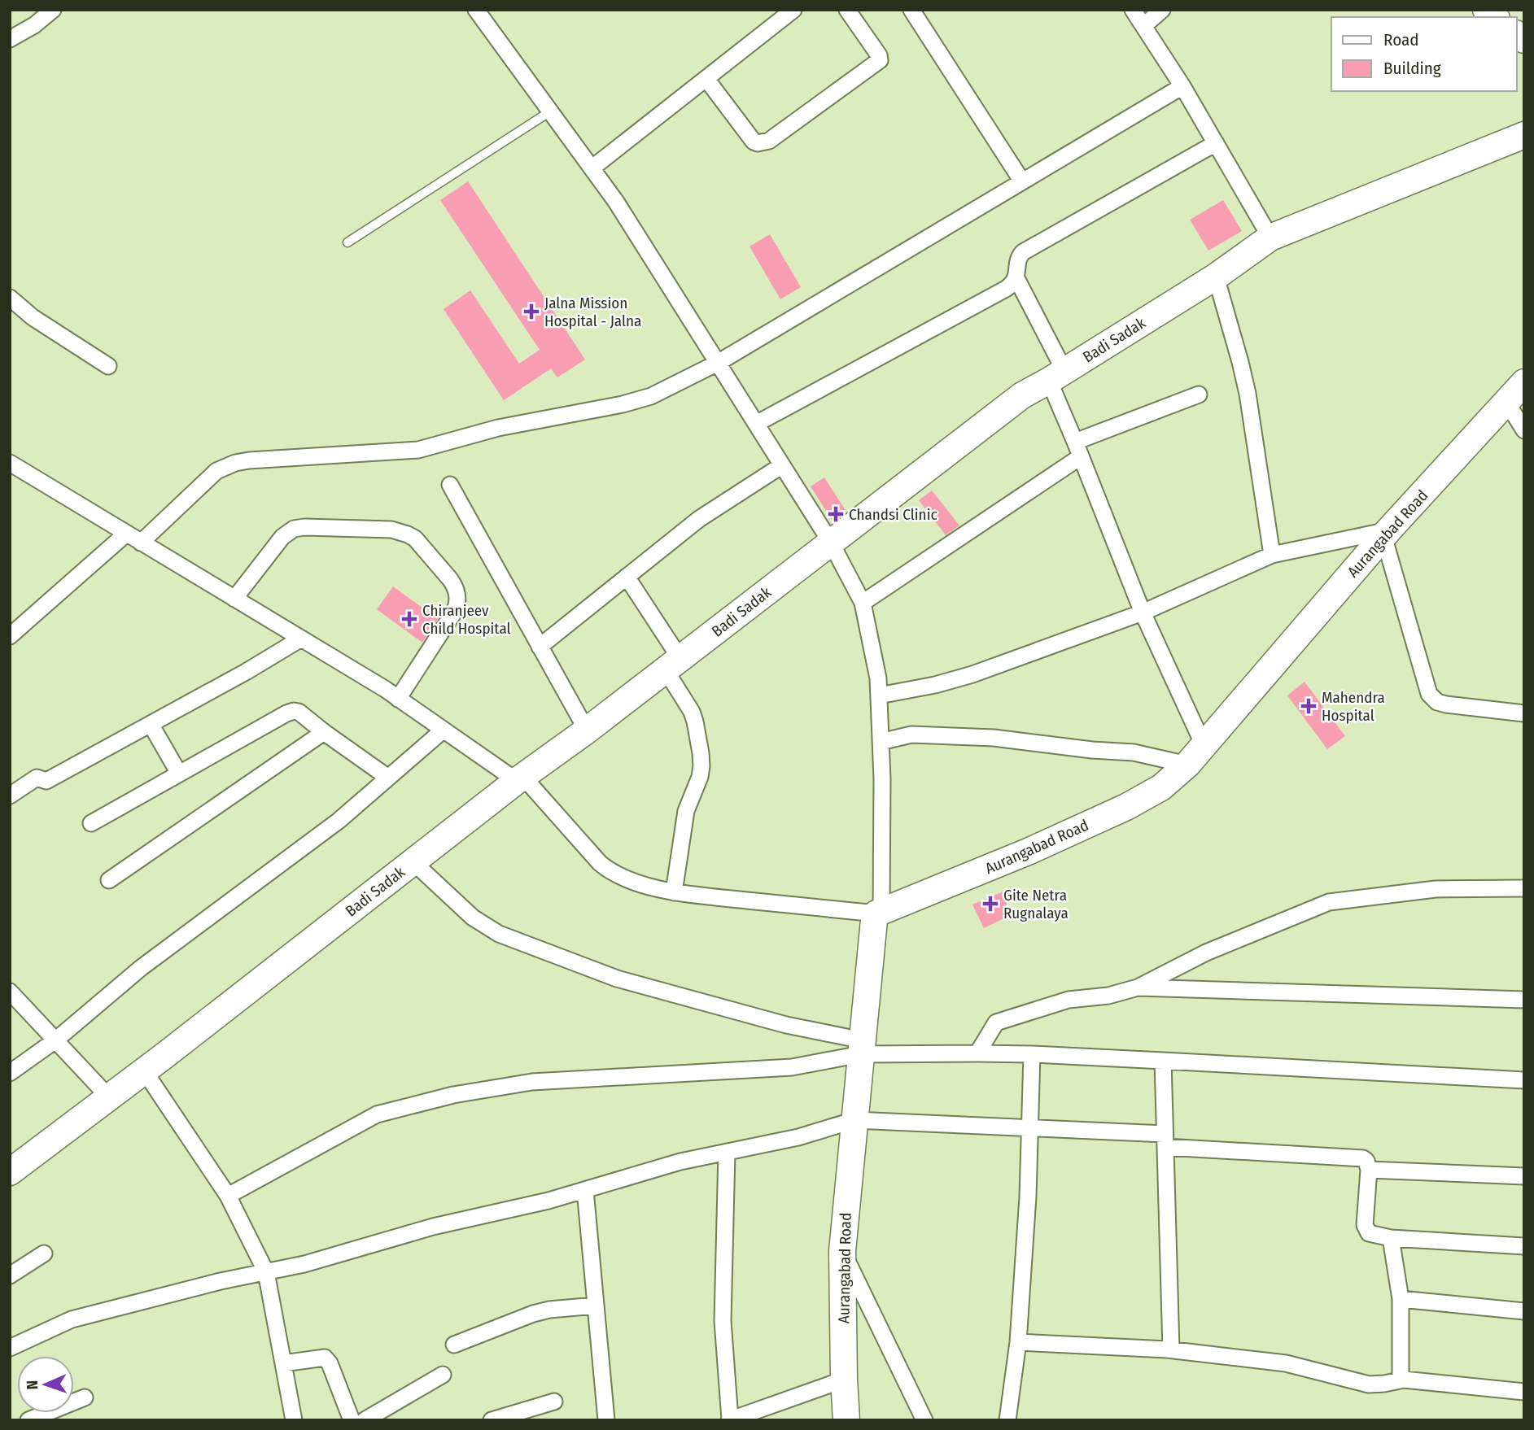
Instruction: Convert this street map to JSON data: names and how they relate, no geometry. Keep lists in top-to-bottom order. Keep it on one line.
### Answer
{"streets":{"main road":["Badi Sadak","Aurangabad Road"]},"places":{"health":["Jalna Mission Hospital - Jalna","Chandsi Clinic","Chiranjeev Child Hospital","Mahendra Hospital","Gite Netra Rugnalaya"]},"legend":["Road","Building"],"north":"left"}
